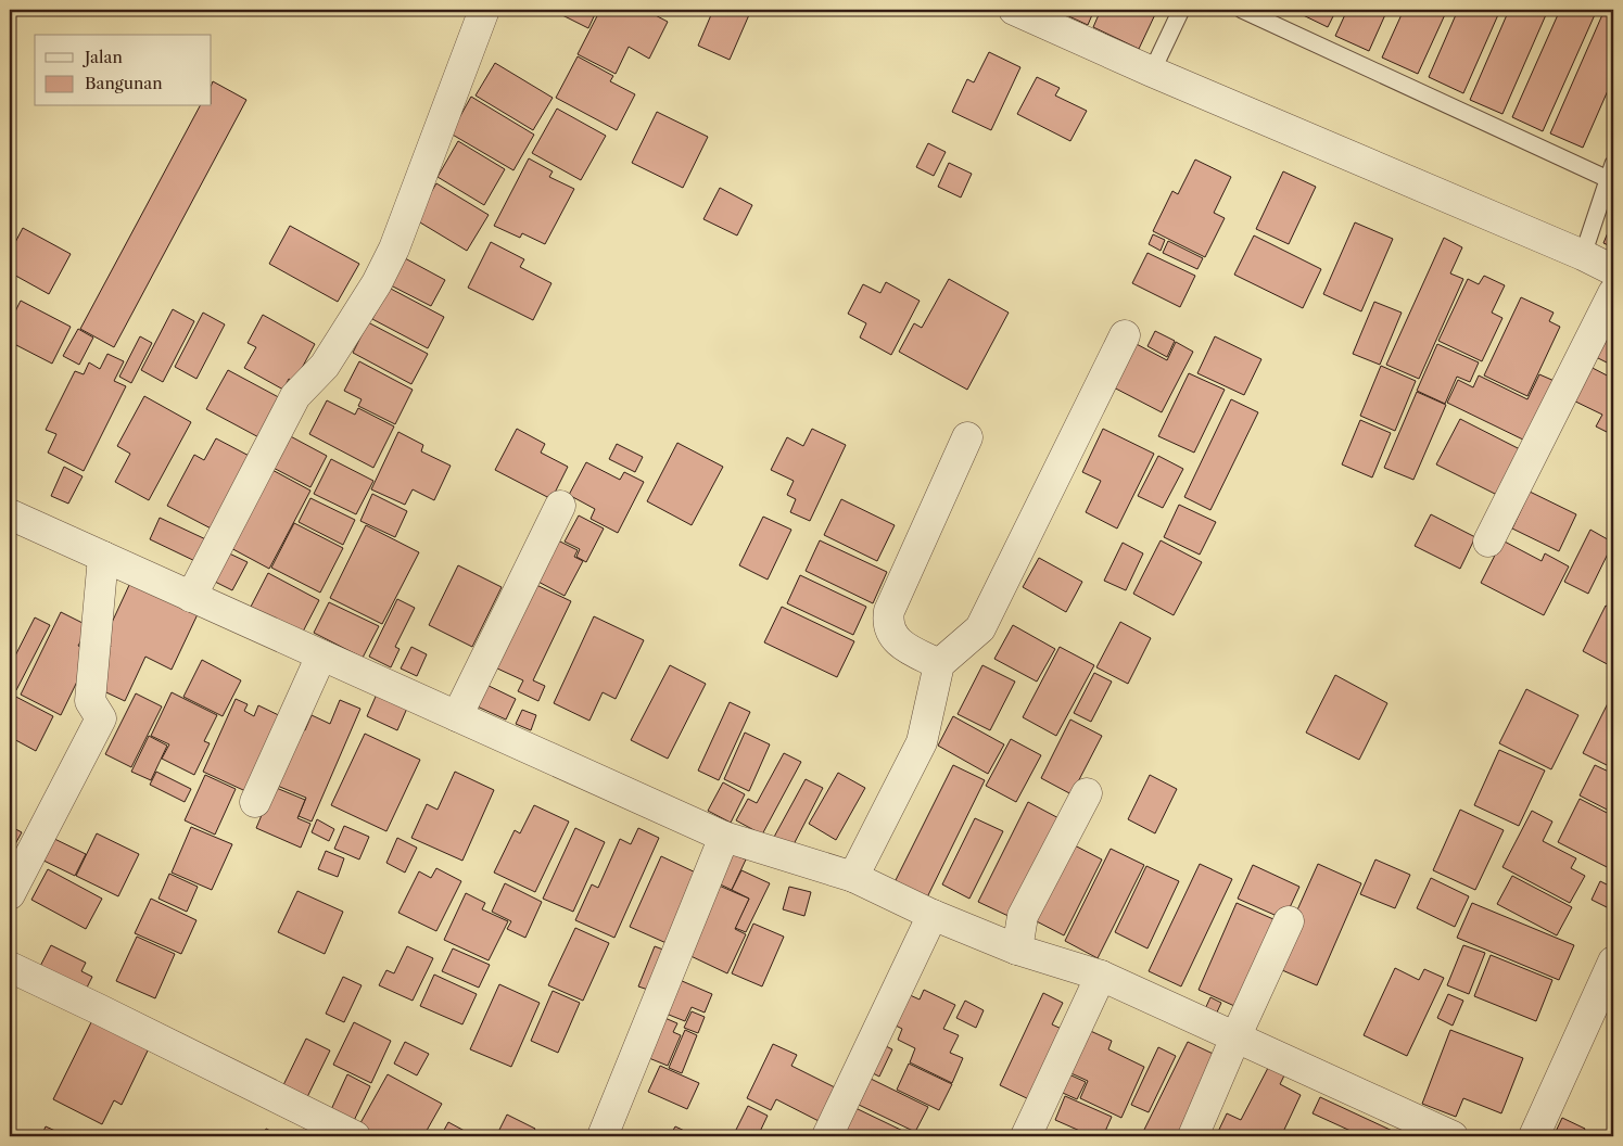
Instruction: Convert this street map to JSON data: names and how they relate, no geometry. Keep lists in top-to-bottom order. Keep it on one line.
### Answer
{"legend":["Jalan","Bangunan"]}
